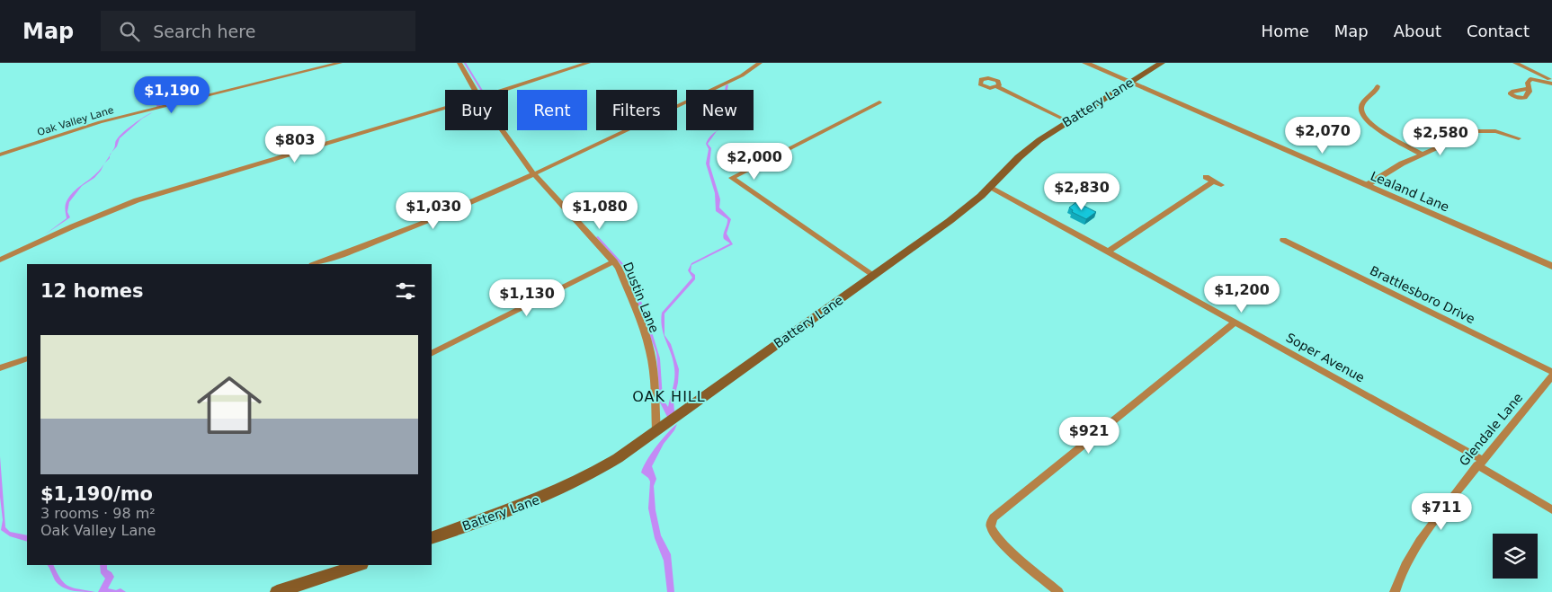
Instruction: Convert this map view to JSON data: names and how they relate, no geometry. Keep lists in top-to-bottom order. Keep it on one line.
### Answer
{"streets":{"main road":["Battery Lane"],"street":["Oak Valley Lane","Lealand Lane","Brattlesboro Drive","Dustin Lane","Soper Avenue","Glendale Lane"]},"crossings":[["Battery Lane","Lealand Lane"],["Battery Lane","Dustin Lane"],["Battery Lane","Soper Avenue"],["Soper Avenue","Glendale Lane"]],"districts":["OAK HILL"],"page":{"header":"Map","search":"Search here","nav":["Home","Map","About","Contact"],"price":["$1,190","$2,070","$2,580","$803","$2,000","$2,830","$1,030","$1,080","$1,200","$1,130","$921","$711"],"chip":["Buy","Rent","Filters","New"],"heading":"12 homes","list":[{"name":"$1,190/mo","note":"3 rooms · 98 m² · Oak Valley Lane"}]}}
